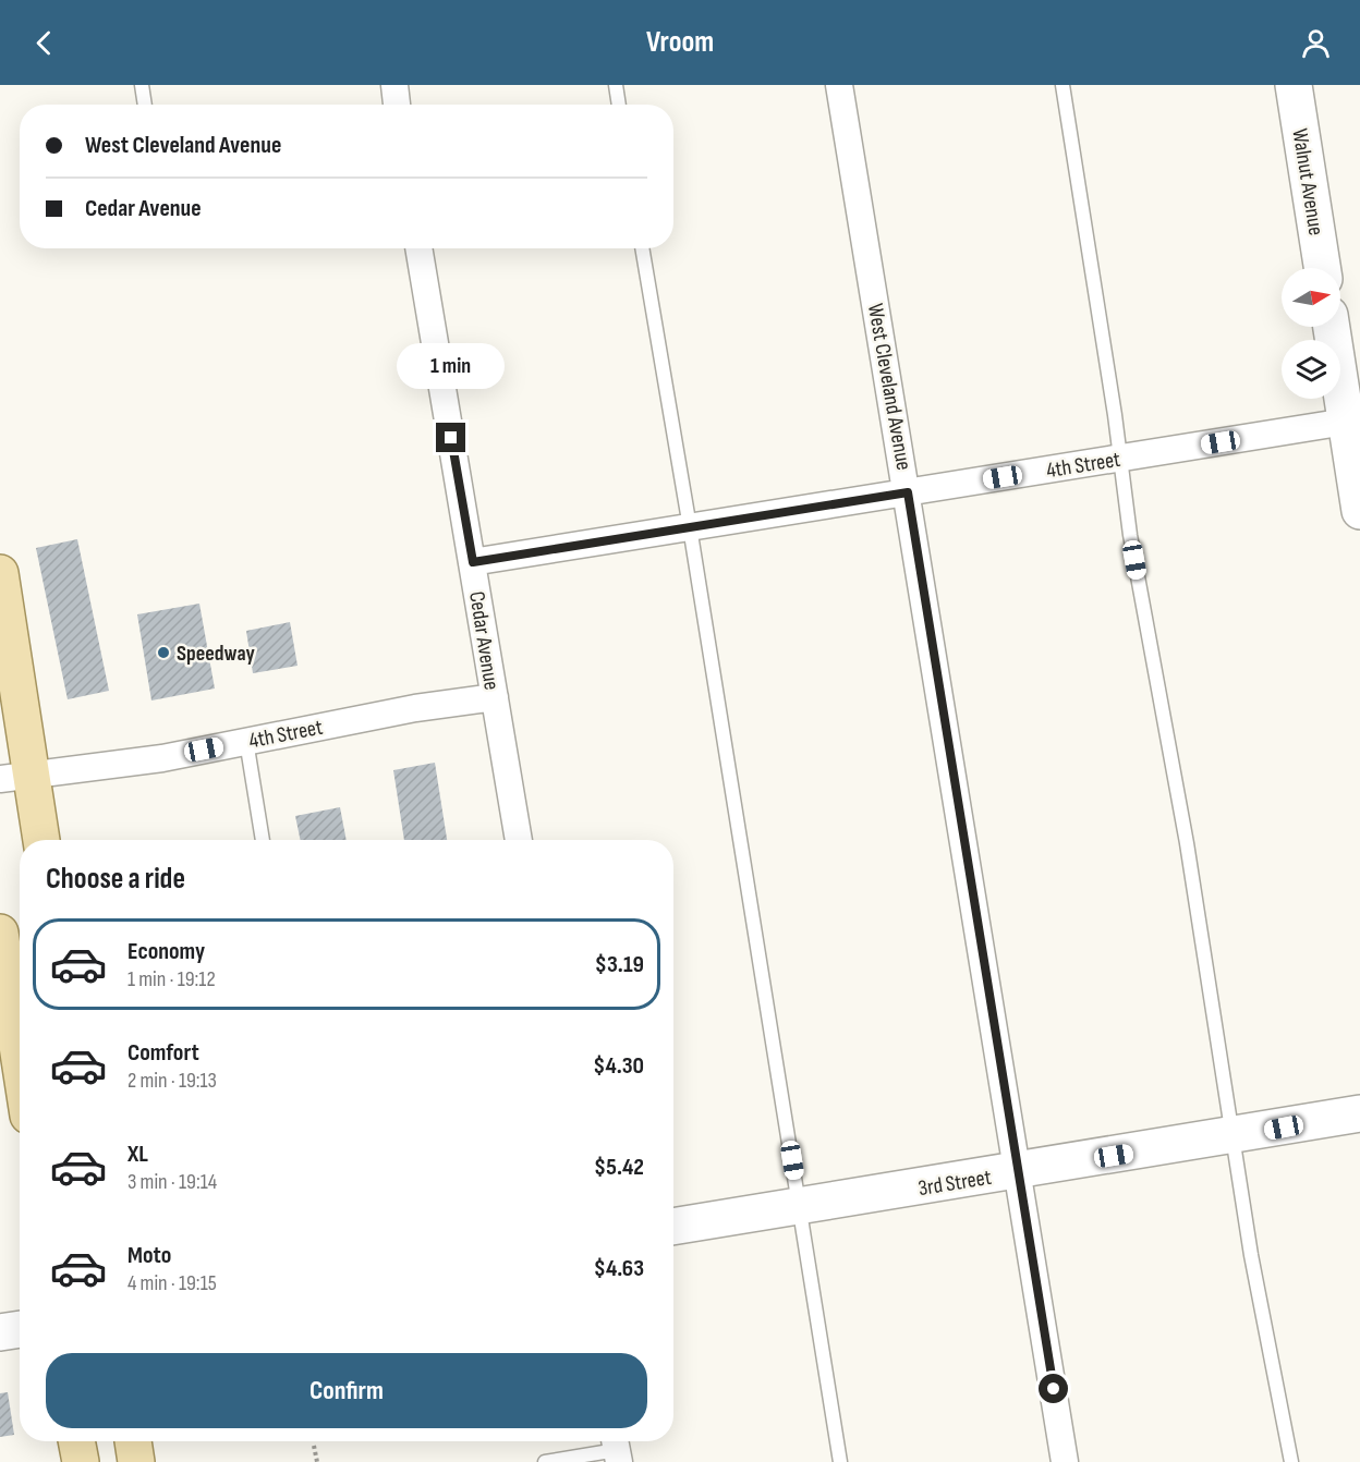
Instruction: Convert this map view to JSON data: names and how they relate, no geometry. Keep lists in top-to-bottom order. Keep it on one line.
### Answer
{"streets":{"street":["Walnut Avenue","West Cleveland Avenue","4th Street","Cedar Avenue","3rd Street"]},"crossings":[["West Cleveland Avenue","4th Street"],["West Cleveland Avenue","3rd Street"],["4th Street","Cedar Avenue"]],"places":["Speedway"],"north":"right","page":{"header":"Vroom","banner":["West Cleveland Avenue","Cedar Avenue"],"bubble":"1 min","heading":"Choose a ride","list":[{"name":"Economy","note":"1 min · 19:12","value":"$3.19"},{"name":"Comfort","note":"2 min · 19:13","value":"$4.30"},{"name":"XL","note":"3 min · 19:14","value":"$5.42"},{"name":"Moto","note":"4 min · 19:15","value":"$4.63"}],"buttons":"Confirm"}}
